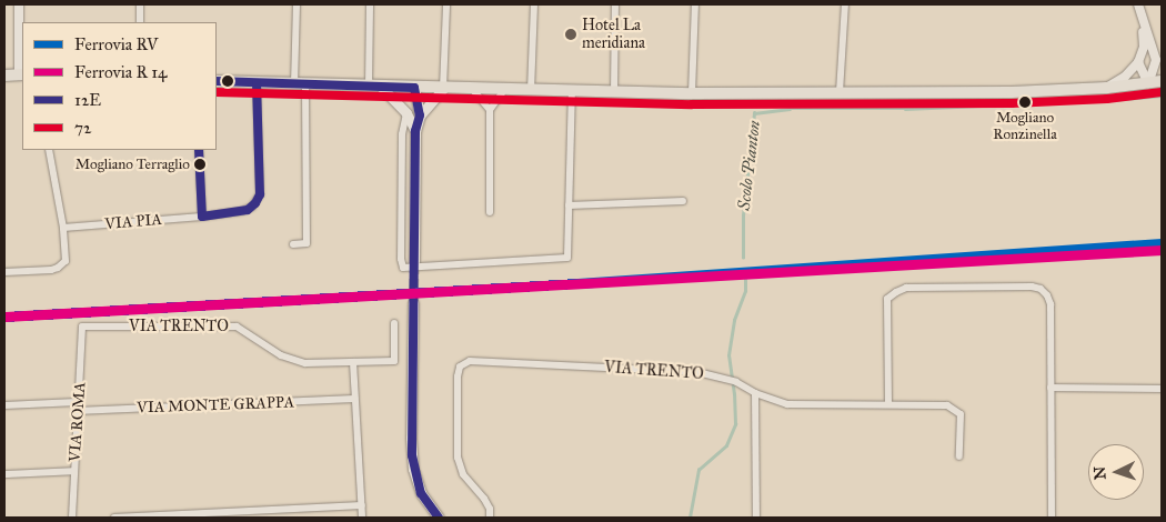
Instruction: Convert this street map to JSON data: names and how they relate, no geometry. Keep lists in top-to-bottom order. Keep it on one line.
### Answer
{"streets":{"street":["VIA PIA","VIA TRENTO","VIA MONTE GRAPPA","VIA ROMA"]},"crossings":[["VIA TRENTO","VIA ROMA"],["VIA MONTE GRAPPA","VIA ROMA"]],"water":["Scolo Pianton"],"places":["Hotel La meridiana","Mogliano Ronzinella","Mogliano Terraglio"],"lines":["transit line 12E","transit line 72","rail line RV"],"legend":["Ferrovia RV","Ferrovia R 14","12E","72"],"north":"left"}
